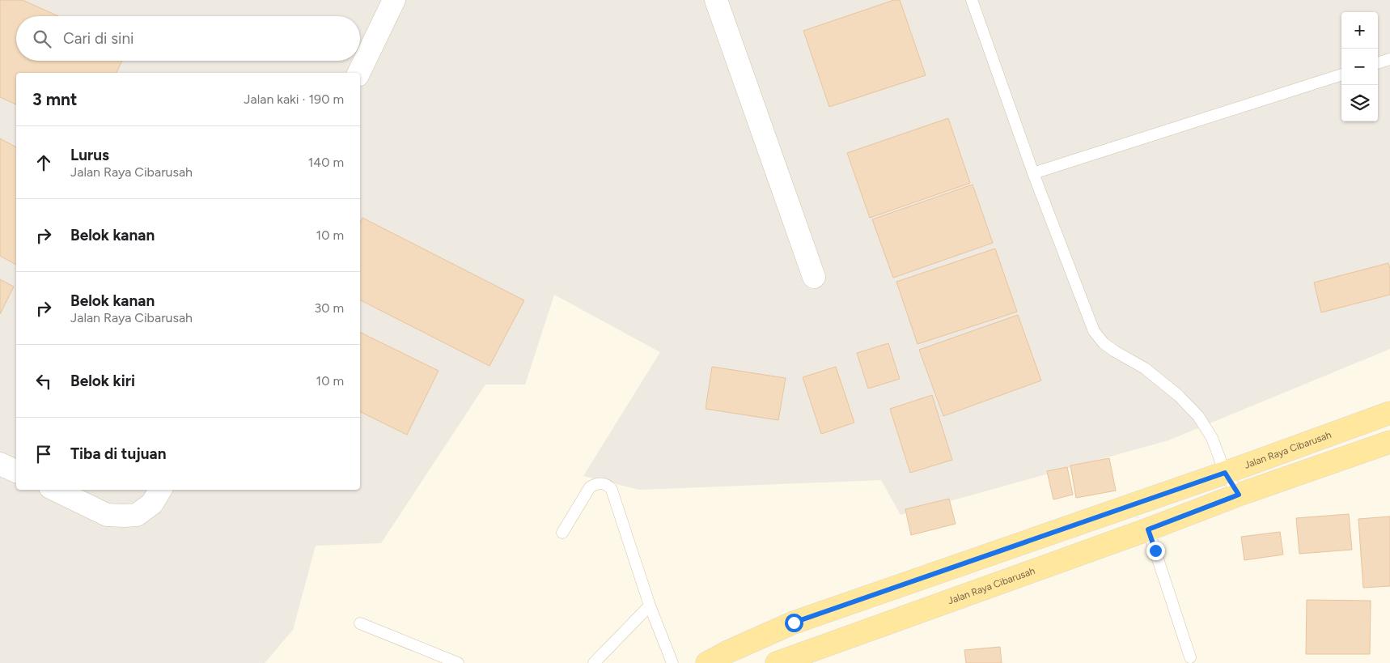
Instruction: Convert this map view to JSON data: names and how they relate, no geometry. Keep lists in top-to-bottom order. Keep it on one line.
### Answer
{"streets":{"main road":["Jalan Raya Cibarusah"]},"page":{"map_buttons":["+","−"],"search":"Cari di sini","heading":["3 mnt","Jalan kaki · 190 m"],"list":[["Lurus","Jalan Raya Cibarusah","140 m"],["Belok kanan","10 m"],["Belok kanan","Jalan Raya Cibarusah","30 m"],["Belok kiri","10 m"],"Tiba di tujuan"]}}
